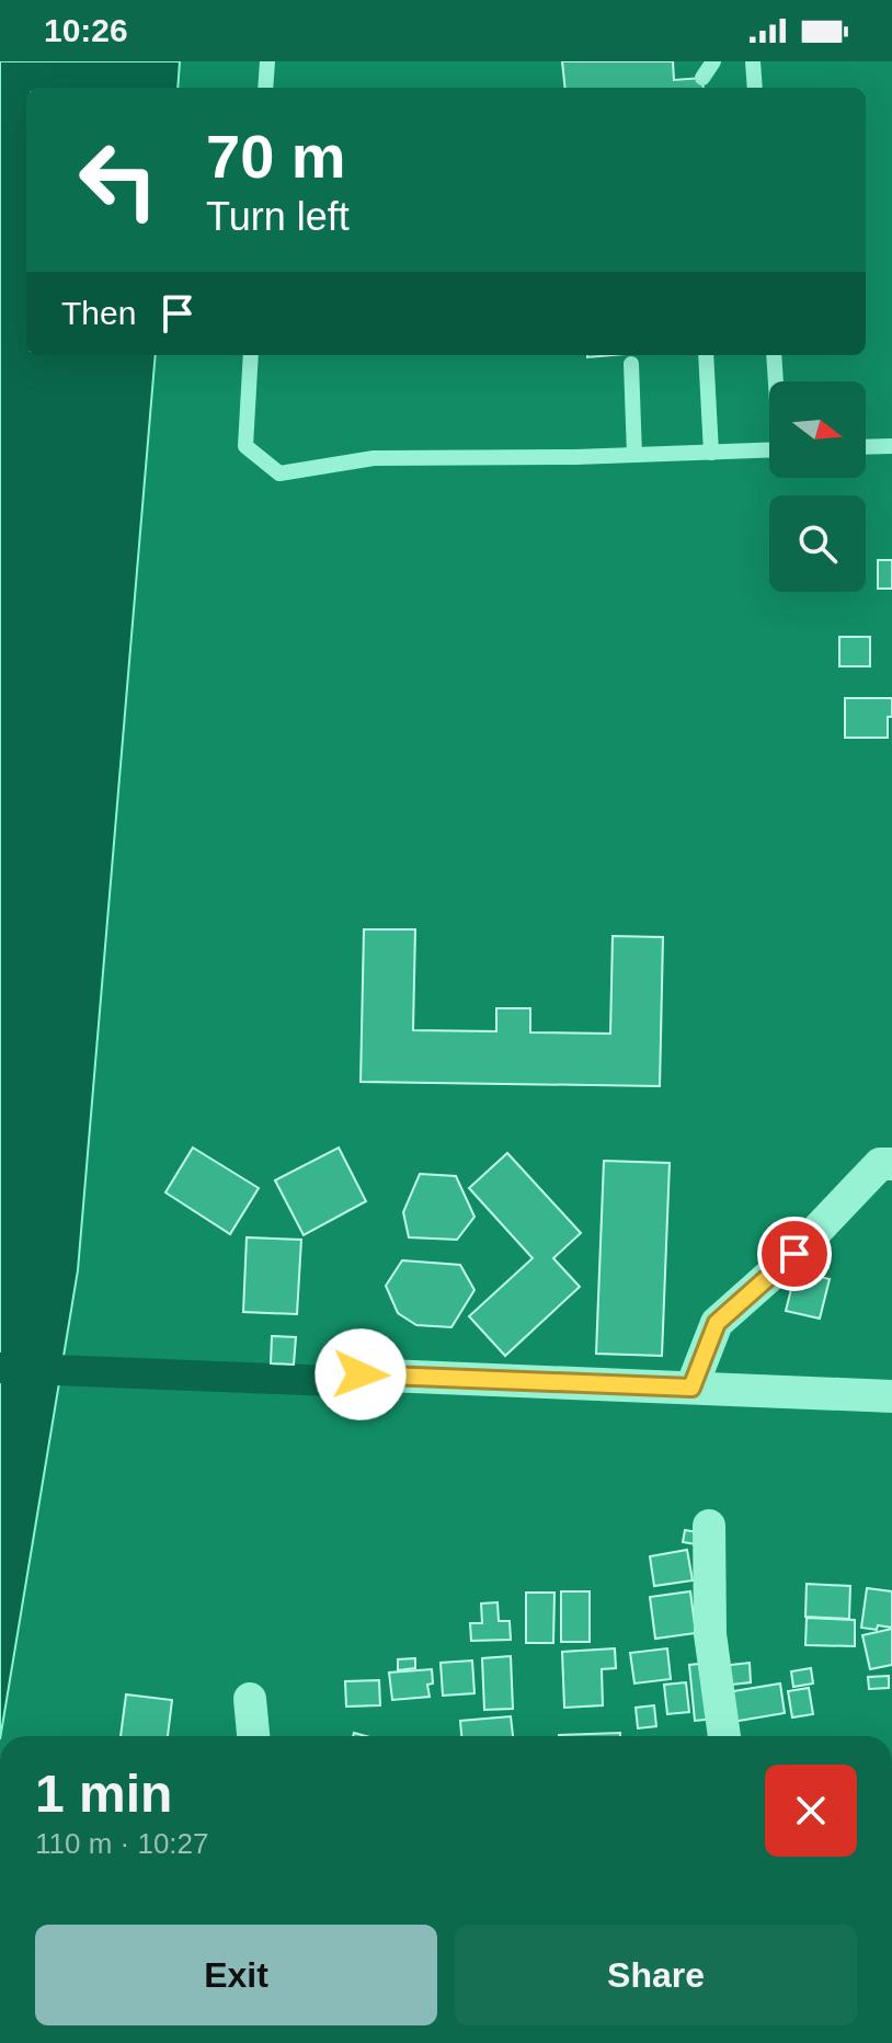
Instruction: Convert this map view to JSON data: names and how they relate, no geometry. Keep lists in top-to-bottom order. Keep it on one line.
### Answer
{"north":"right","page":{"status":"10:26","turn":["70 m","Turn left"],"then":"Then","heading":["1 min","110 m · 10:27"],"buttons":["Exit","Share"]}}
